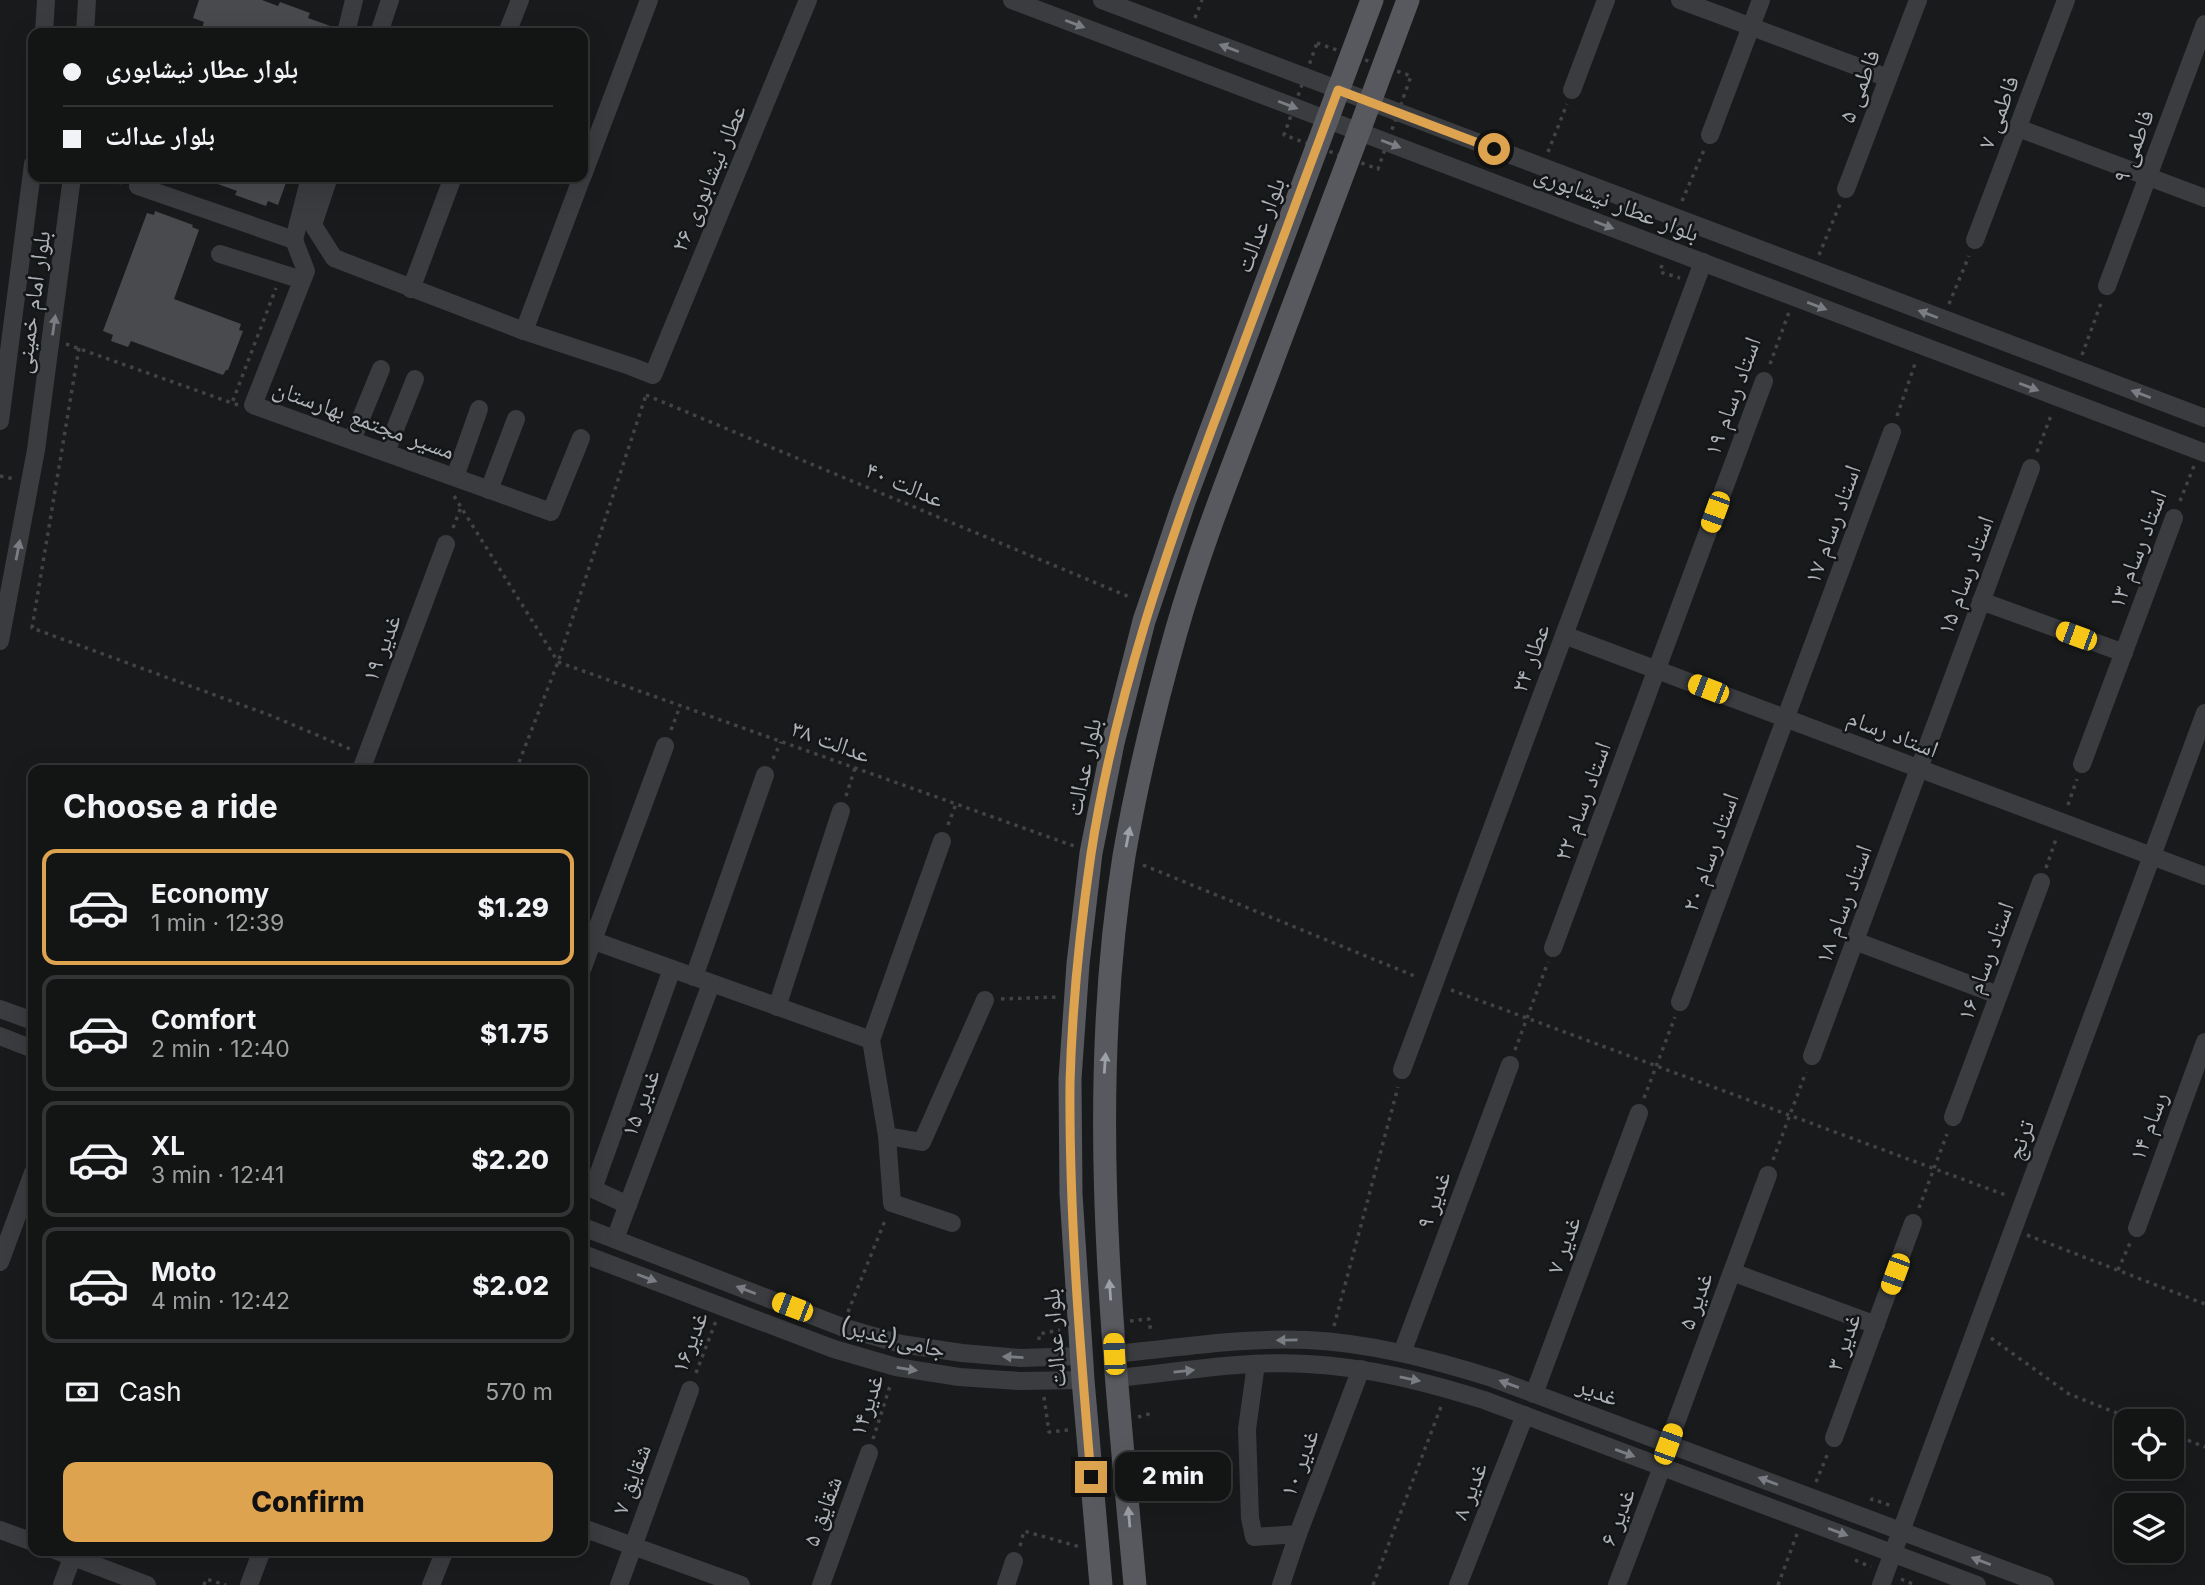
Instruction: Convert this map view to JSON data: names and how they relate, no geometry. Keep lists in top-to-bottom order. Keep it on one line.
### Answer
{"streets":{"main road":["بلوار عدالت"],"street":["فاطمی ۵","فاطمی ۷","فاطمی ۹","عطار نیشابوری ۲۶","بلوار عطار نیشابوری","بلوار امام خمینی","استاد رسام ۱۹","مسیر مجتمع بهارستان","استاد رسام ۱۷","استاد رسام ۱۳","استاد رسام ۱۵","غدیر ۱۹","عطار ۲۴","استاد رسام","استاد رسام ۲۲","استاد رسام ۲۰","استاد رسام ۱۸","استاد رسام ۱۶","غدیر ۱۵","رسام ۱۴","ترنج","غدیر ۹","غدیر ۷","غدیر ۵","جامی(غدیر)","غدیر ۳","غدیر","غدیر ۱۰","شقایق ۷","غدیر ۸","شقایق ۵","غدیر ۶"],"path":["عدالت ۴۰","عدالت ۳۸","غدیر۱۶","غدیر۱۴"]},"crossings":[["بلوار عطار نیشابوری","بلوار عدالت"],["بلوار عطار نیشابوری","استاد رسام ۱۹"],["بلوار عطار نیشابوری","استاد رسام ۱۳"],["بلوار عطار نیشابوری","عطار ۲۴"],["بلوار عدالت","عدالت ۴۰"],["بلوار عدالت","عدالت ۳۸"],["بلوار عدالت","جامی(غدیر)"],["استاد رسام ۱۹","استاد رسام"],["استاد رسام ۱۹","استاد رسام ۲۲"],["استاد رسام ۱۷","استاد رسام"],["استاد رسام ۱۷","استاد رسام ۲۰"],["استاد رسام ۱۵","استاد رسام"],["استاد رسام ۱۵","استاد رسام ۱۸"],["عطار ۲۴","استاد رسام"],["استاد رسام","استاد رسام ۲۲"],["استاد رسام","استاد رسام ۲۰"],["استاد رسام","استاد رسام ۱۸"],["استاد رسام","استاد رسام ۱۶"],["استاد رسام","ترنج"],["غدیر ۱۵","جامی(غدیر)"],["ترنج","غدیر"],["غدیر ۹","غدیر"],["غدیر ۷","غدیر"],["غدیر ۵","غدیر"],["جامی(غدیر)","غدیر۱۶"],["جامی(غدیر)","غدیر۱۴"],["غدیر۱۶","شقایق ۷"],["غدیر","غدیر ۱۰"],["غدیر","غدیر ۸"],["غدیر","غدیر ۶"],["غدیر۱۴","شقایق ۵"]],"page":{"banner":["بلوار عطار نیشابوری","بلوار عدالت"],"heading":"Choose a ride","list":[{"name":"Economy","note":"1 min · 12:39","value":"$1.29"},{"name":"Comfort","note":"2 min · 12:40","value":"$1.75"},{"name":"XL","note":"3 min · 12:41","value":"$2.20"},{"name":"Moto","note":"4 min · 12:42","value":"$2.02"}],"pay":["Cash","570 m"],"buttons":"Confirm","bubble":"2 min"}}
